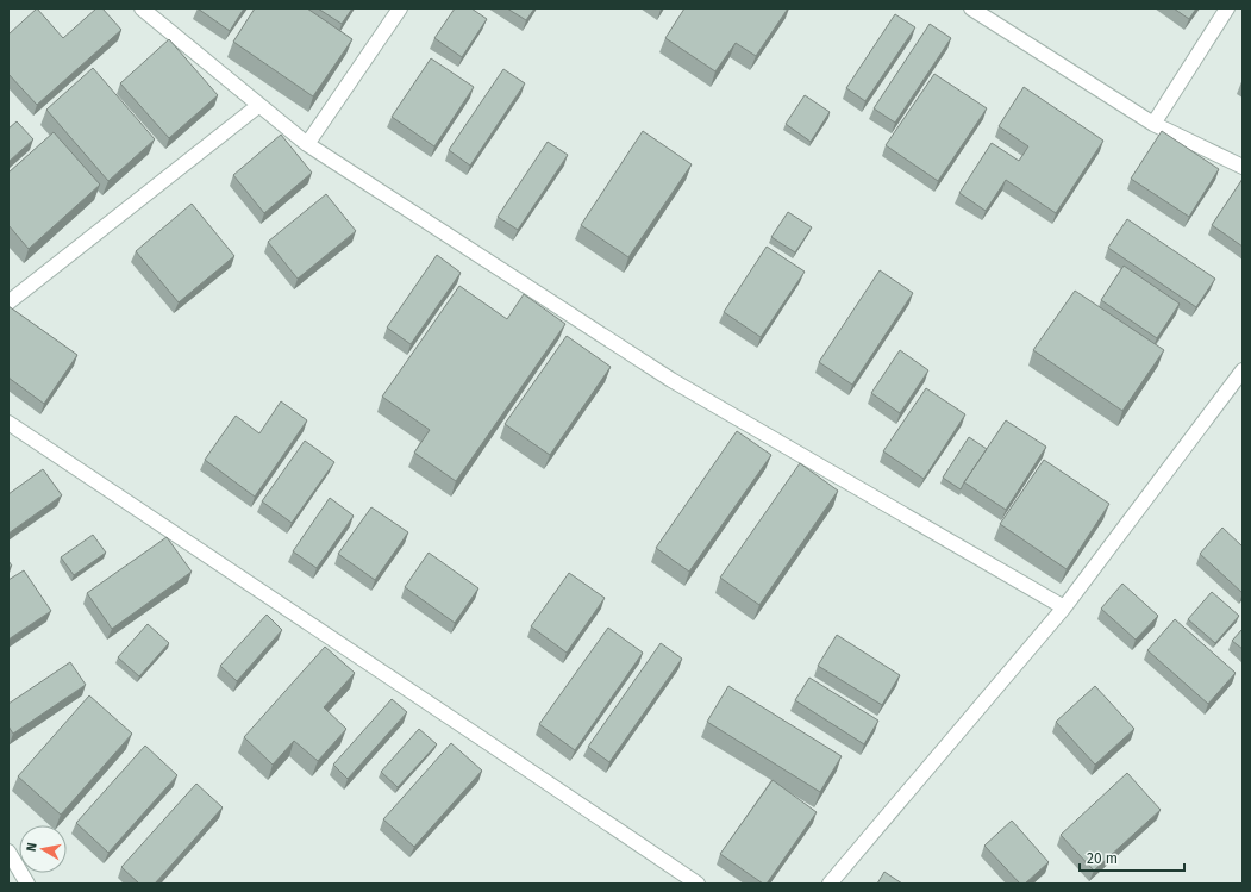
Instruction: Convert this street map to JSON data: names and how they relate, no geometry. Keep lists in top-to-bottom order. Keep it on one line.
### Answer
{"scale_bar":"20 m","north":"left"}
